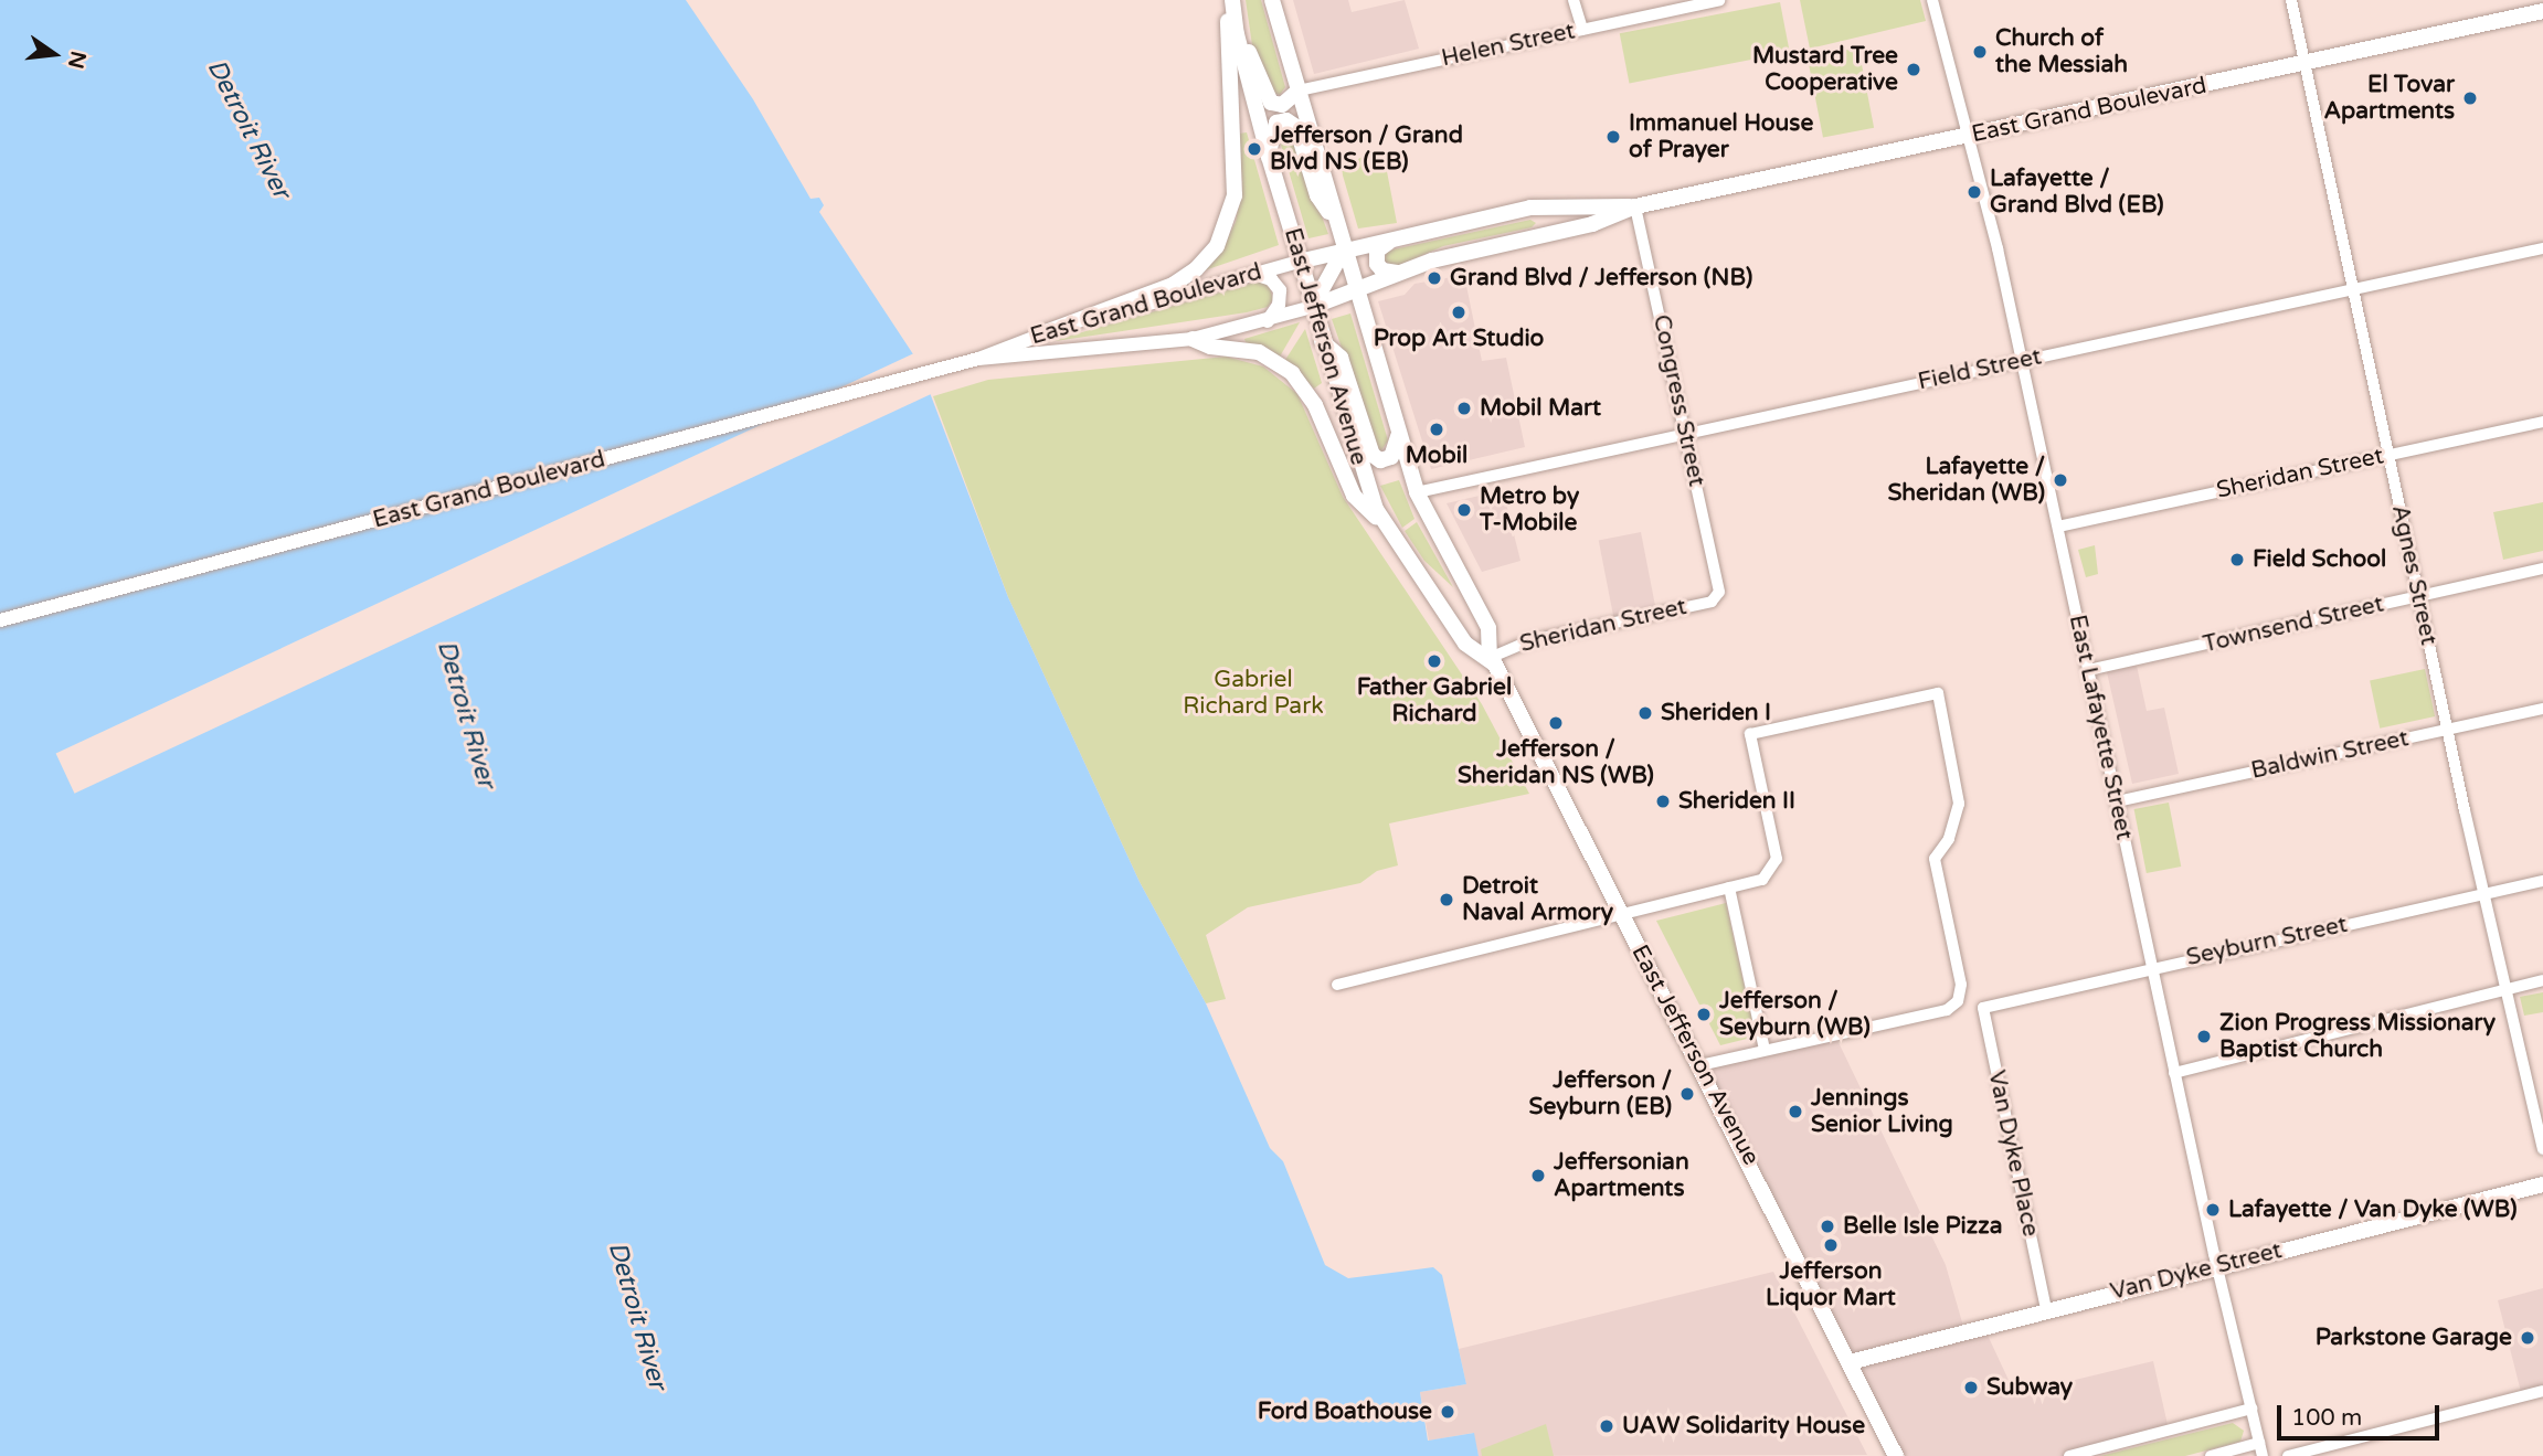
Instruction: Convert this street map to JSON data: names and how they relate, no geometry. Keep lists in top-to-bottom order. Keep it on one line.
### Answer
{"streets":{"main road":["East Grand Boulevard","East Jefferson Avenue","Van Dyke Street"],"street":["Helen Street","Field Street","Congress Street","Sheridan Street","Agnes Street","Townsend Street","East Lafayette Street","Baldwin Street","Seyburn Street","Van Dyke Place"]},"crossings":[["Helen Street","East Jefferson Avenue"],["East Grand Boulevard","East Jefferson Avenue"],["East Grand Boulevard","Congress Street"],["East Grand Boulevard","Agnes Street"],["East Grand Boulevard","East Lafayette Street"],["East Jefferson Avenue","Field Street"],["East Jefferson Avenue","Sheridan Street"],["East Jefferson Avenue","Van Dyke Street"],["Field Street","Congress Street"],["Field Street","Agnes Street"],["Field Street","East Lafayette Street"],["Congress Street","Sheridan Street"],["Sheridan Street","Agnes Street"],["Sheridan Street","East Lafayette Street"],["Agnes Street","Townsend Street"],["Agnes Street","Baldwin Street"],["Agnes Street","Seyburn Street"],["Townsend Street","East Lafayette Street"],["East Lafayette Street","Baldwin Street"],["East Lafayette Street","Seyburn Street"],["East Lafayette Street","Van Dyke Street"],["Seyburn Street","Van Dyke Place"],["Van Dyke Place","Van Dyke Street"]],"water":["Detroit River"],"parks":["Gabriel Richard Park"],"places":["Church of the Messiah","Mustard Tree Cooperative","El Tovar Apartments","Immanuel House of Prayer","Jefferson / Grand Blvd NS (EB)","Lafayette / Grand Blvd (EB)","Grand Blvd / Jefferson (NB)","Prop Art Studio","Mobil Mart","Mobil","Lafayette / Sheridan (WB)","Metro by T-Mobile","Field School","Father Gabriel Richard","Sheriden I","Jefferson / Sheridan NS (WB)","Sheriden II","Detroit Naval Armory","Jefferson / Seyburn (WB)","Zion Progress Missionary Baptist Church","Jefferson / Seyburn (EB)","Jennings Senior Living","Jeffersonian Apartments","Lafayette / Van Dyke (WB)","Belle Isle Pizza","Jefferson Liquor Mart","Parkstone Garage","Subway","Ford Boathouse","UAW Solidarity House"],"scale_bar":"100 m","north":"right"}
